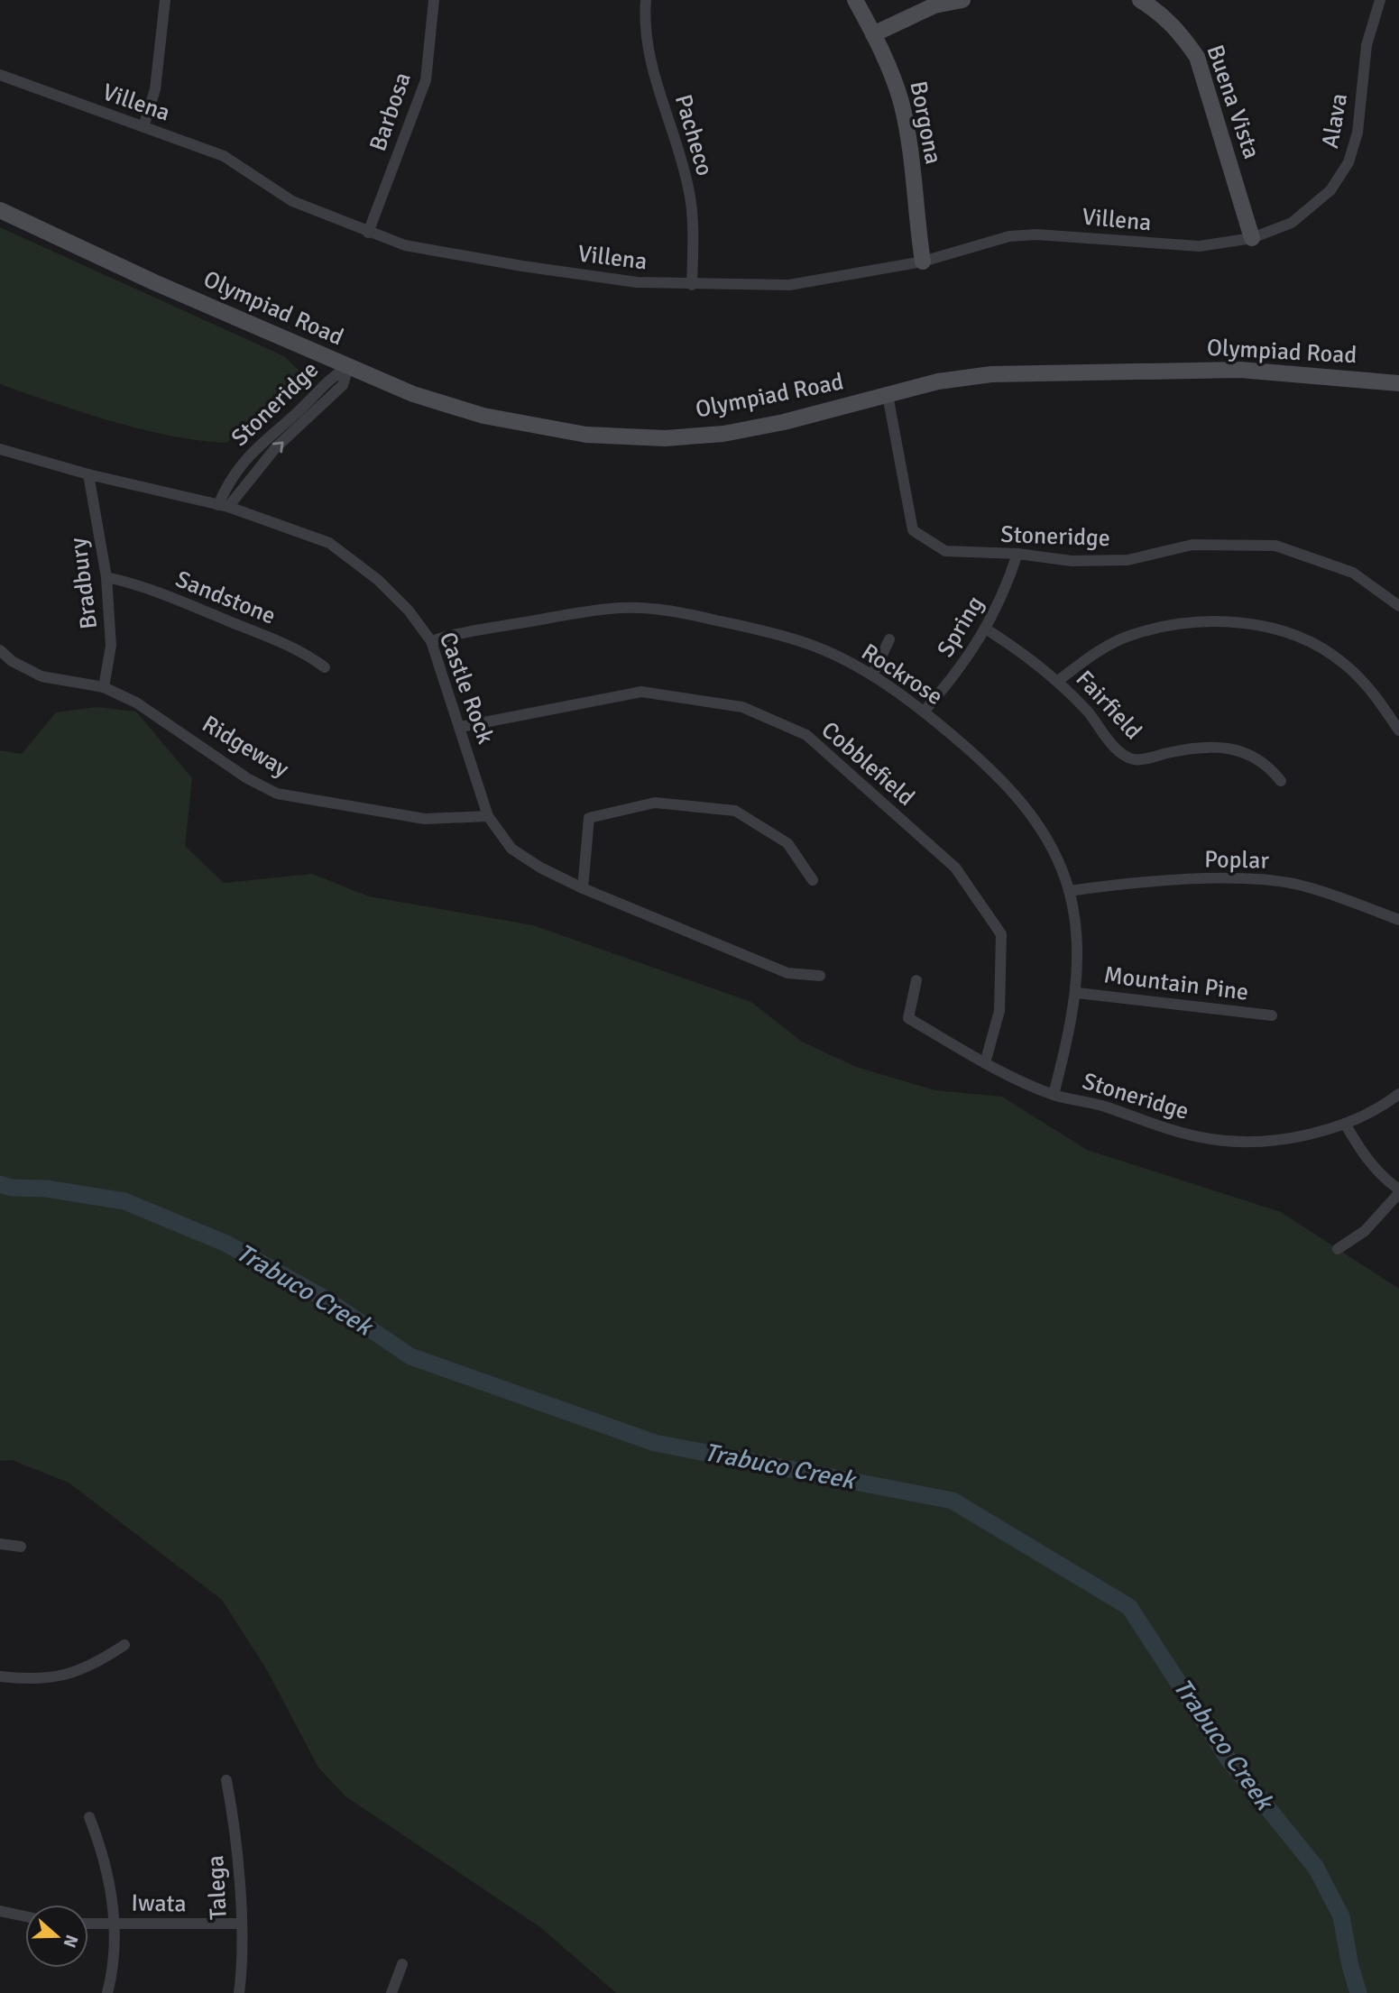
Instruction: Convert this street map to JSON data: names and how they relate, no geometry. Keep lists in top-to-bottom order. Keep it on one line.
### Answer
{"streets":{"main road":["Buena Vista","Borgona","Olympiad Road"],"street":["Villena","Barbosa","Alava","Pacheco","Stoneridge","Bradbury","Sandstone","Spring","Rockrose","Castle Rock","Fairfield","Ridgeway","Cobblefield","Poplar","Mountain Pine","Talega","Iwata"]},"crossings":[["Buena Vista","Villena"],["Buena Vista","Alava"],["Villena","Barbosa"],["Villena","Alava"],["Villena","Borgona"],["Villena","Pacheco"],["Olympiad Road","Stoneridge"],["Stoneridge","Spring"],["Stoneridge","Rockrose"],["Stoneridge","Castle Rock"],["Stoneridge","Cobblefield"],["Bradbury","Sandstone"],["Bradbury","Castle Rock"],["Bradbury","Ridgeway"],["Spring","Rockrose"],["Spring","Fairfield"],["Rockrose","Castle Rock"],["Rockrose","Poplar"],["Rockrose","Mountain Pine"],["Castle Rock","Ridgeway"],["Castle Rock","Cobblefield"],["Talega","Iwata"]],"water":["Trabuco Creek"],"north":"right"}
